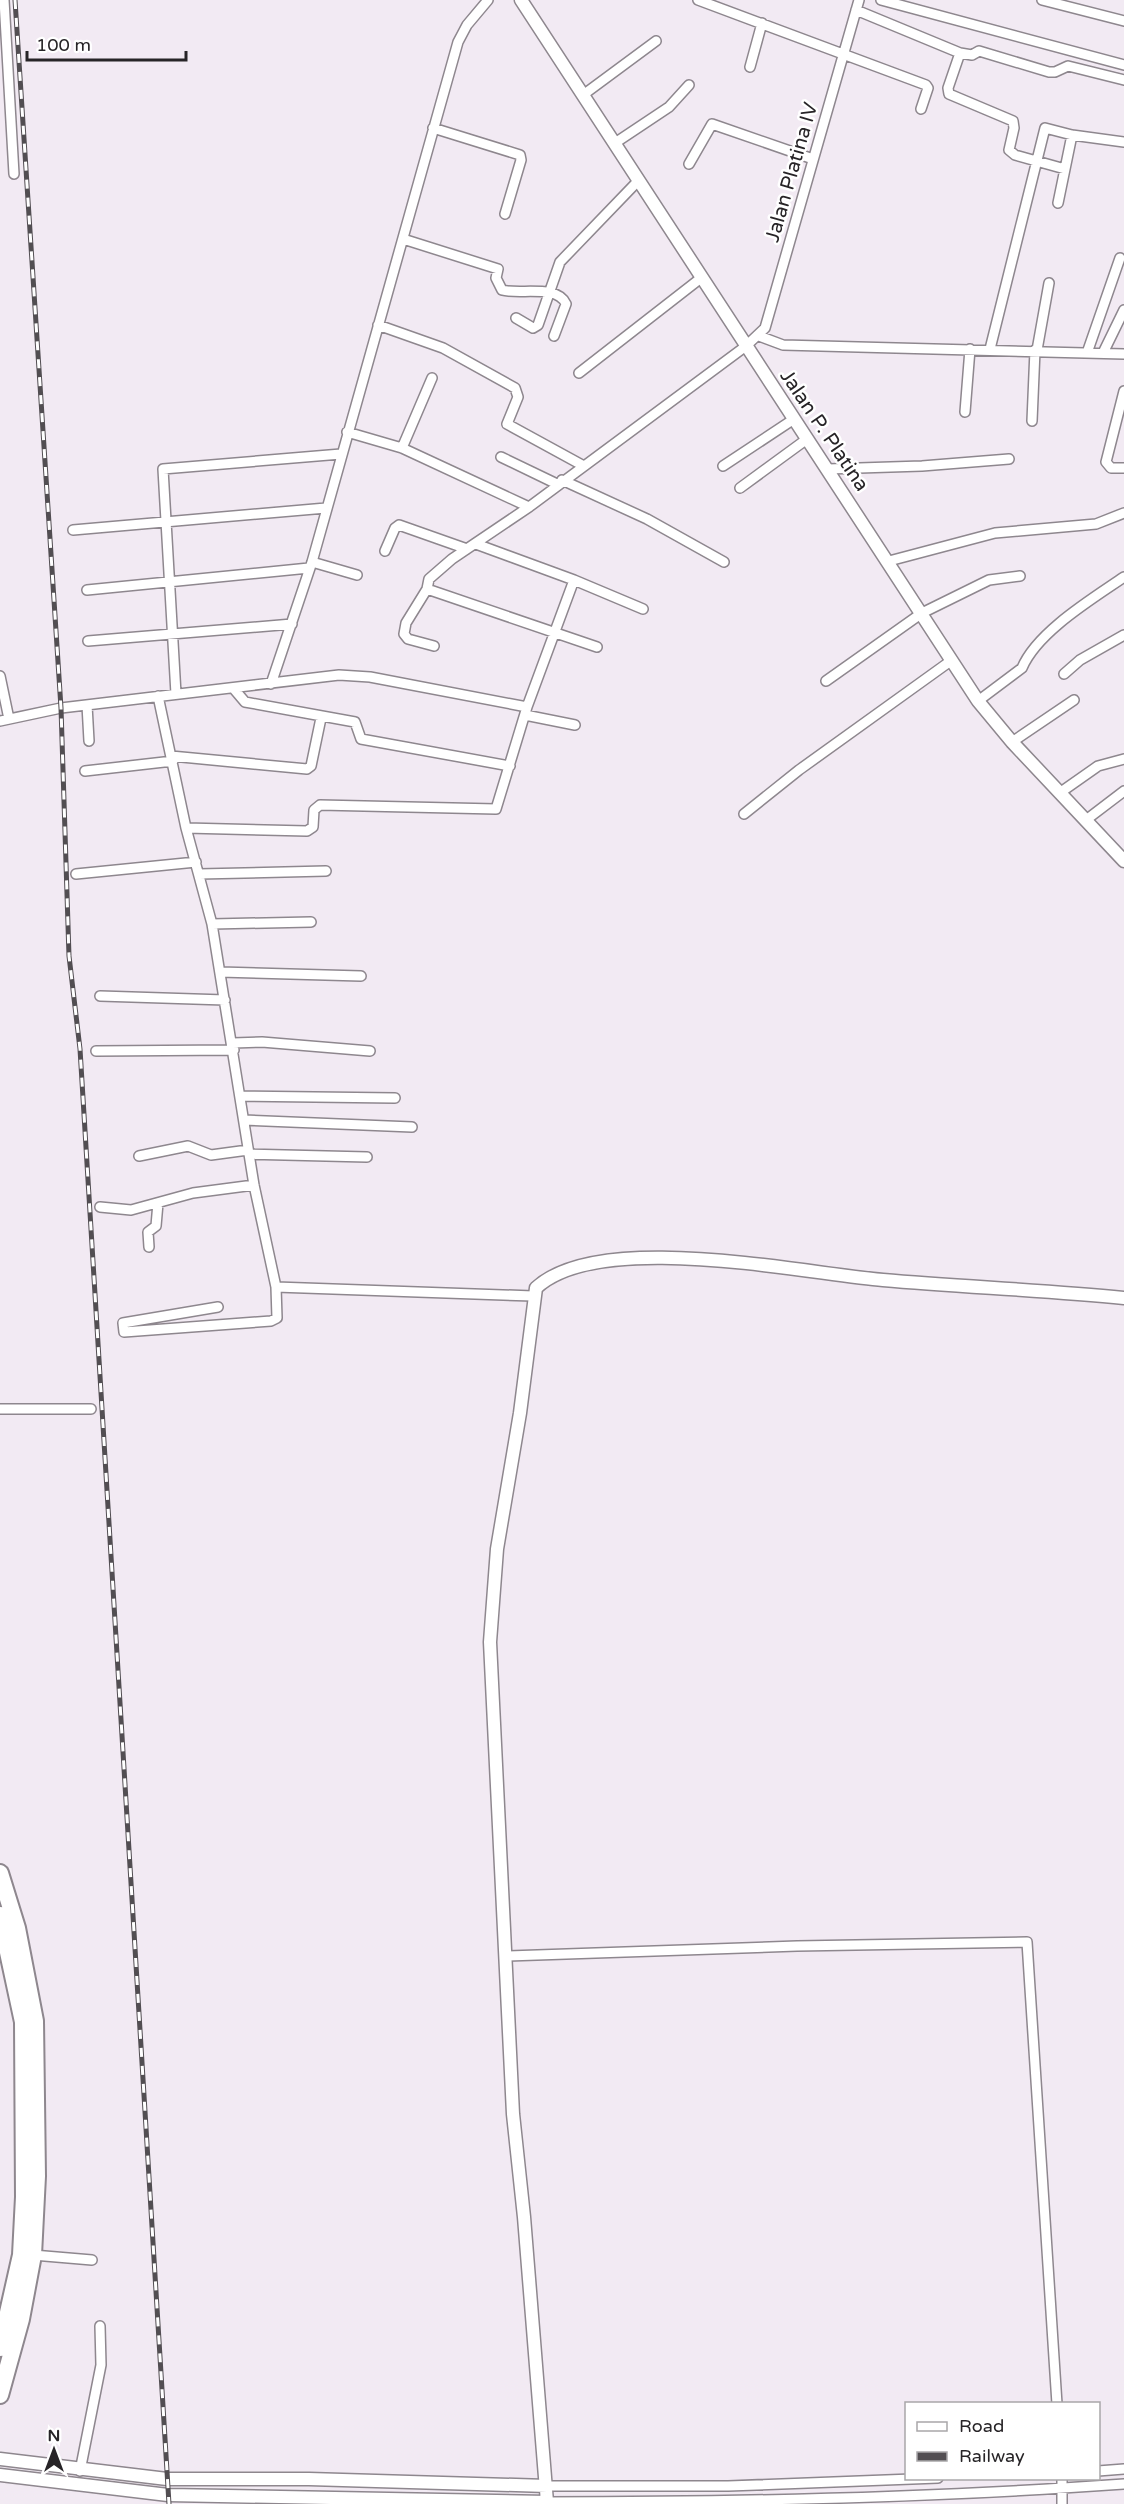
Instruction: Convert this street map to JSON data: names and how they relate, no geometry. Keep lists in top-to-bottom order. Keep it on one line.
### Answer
{"streets":{"street":["Jalan Platina IV","Jalan P. Platina"]},"crossings":[["Jalan Platina IV","Jalan P. Platina"]],"legend":["Road","Railway"],"scale_bar":"100 m","north":"top"}
